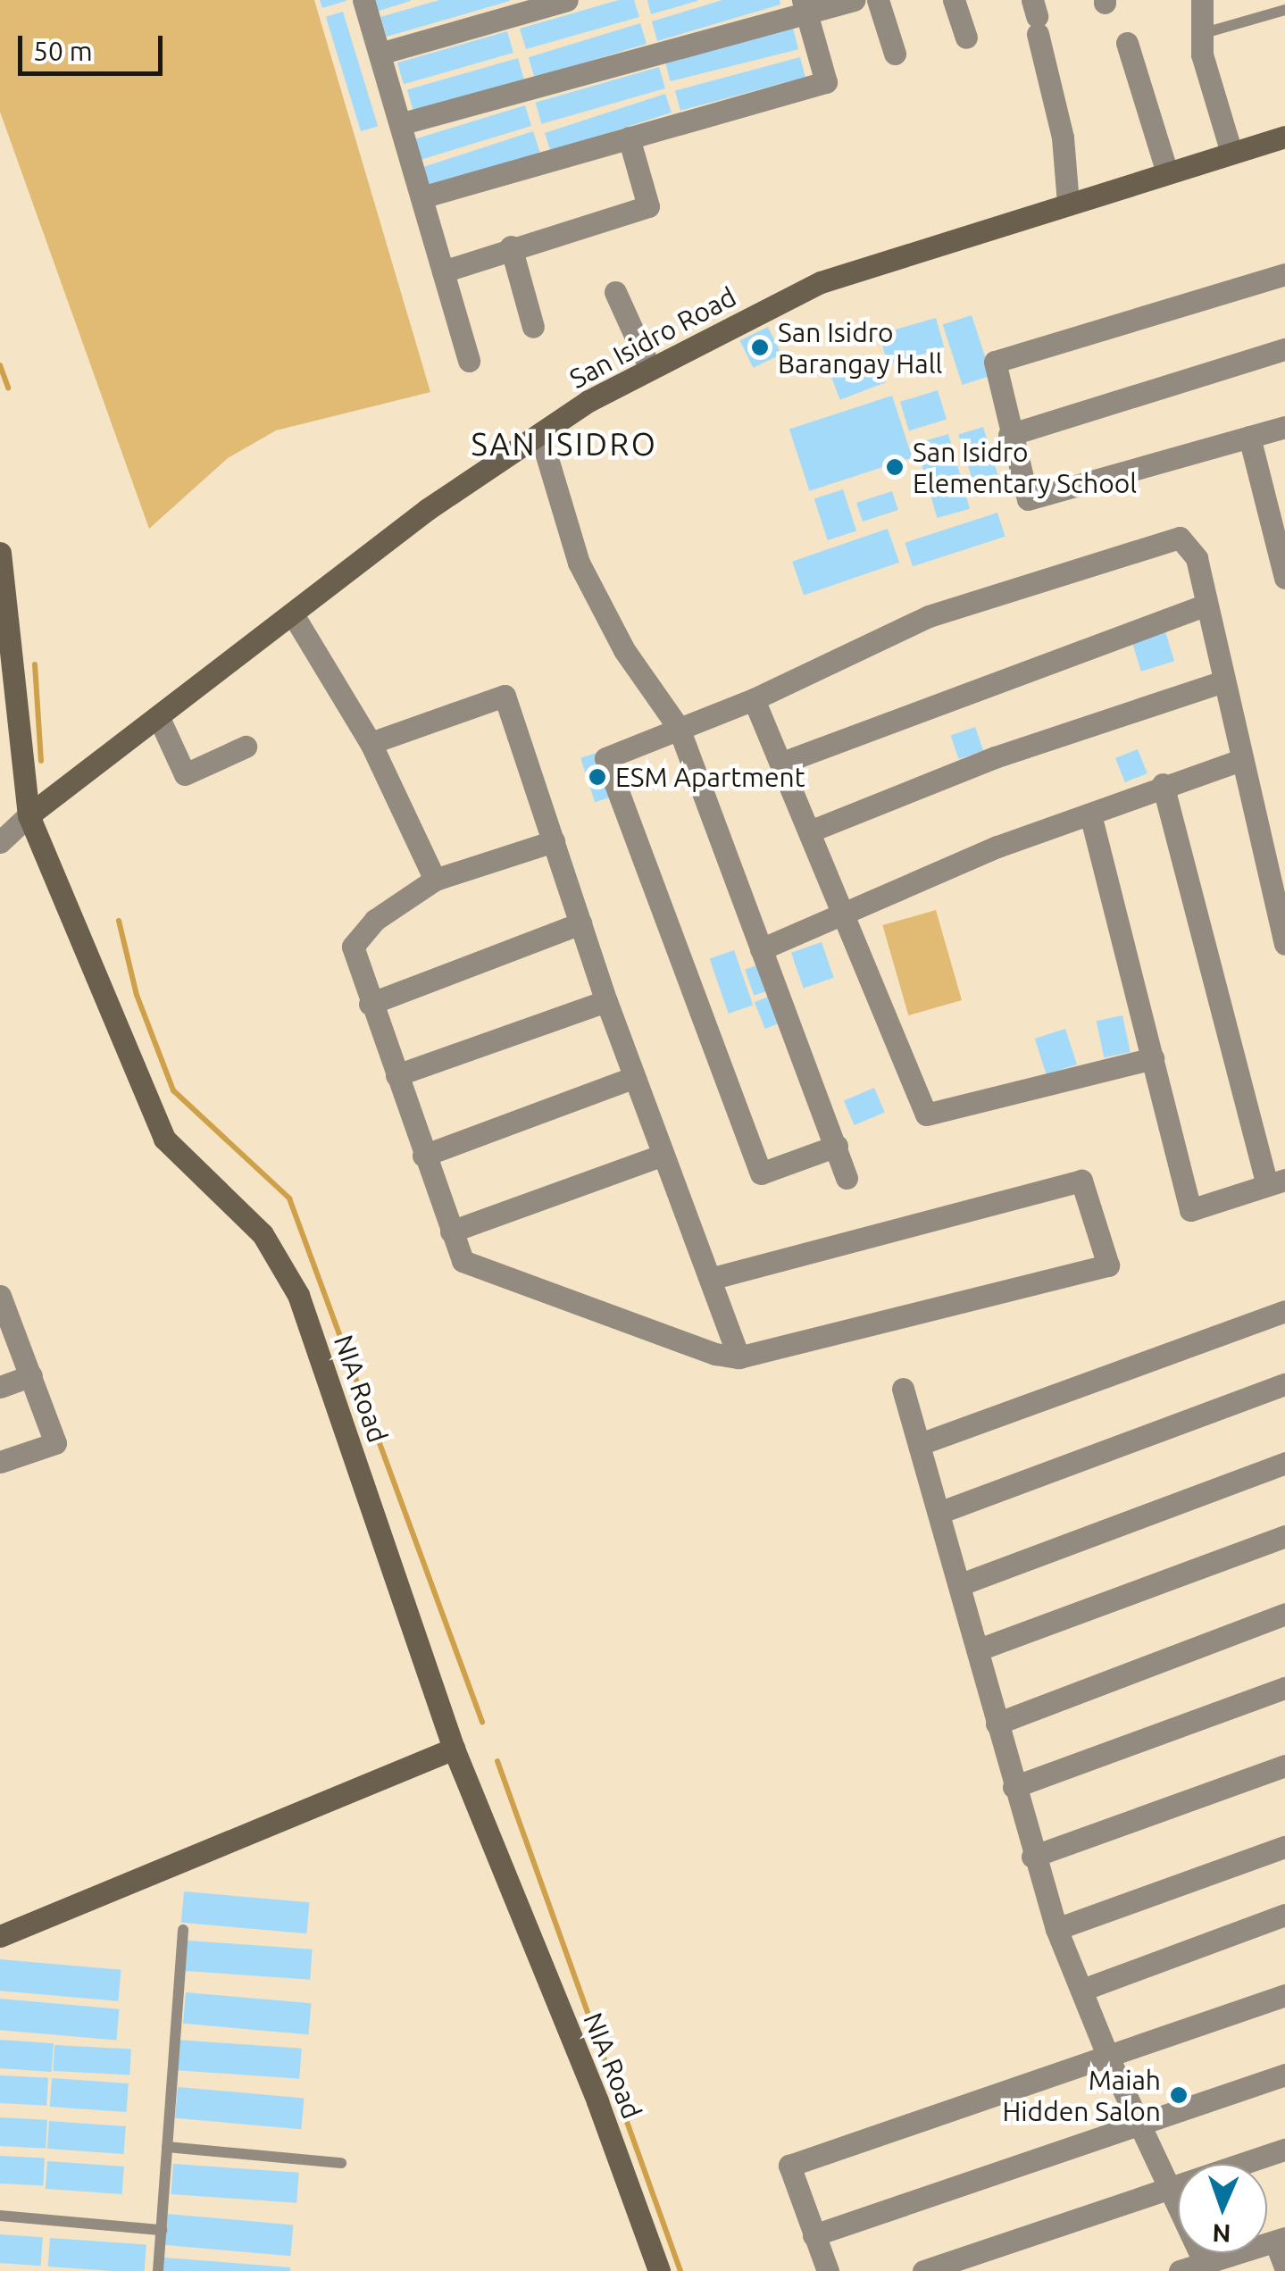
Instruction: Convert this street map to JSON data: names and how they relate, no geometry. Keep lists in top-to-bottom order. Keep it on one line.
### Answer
{"streets":{"street":["San Isidro Road","NIA Road"]},"crossings":[["San Isidro Road","NIA Road"]],"districts":["SAN ISIDRO"],"places":["San Isidro Barangay Hall","San Isidro Elementary School","ESM Apartment","Maiah Hidden Salon"],"scale_bar":"50 m","north":"bottom"}
